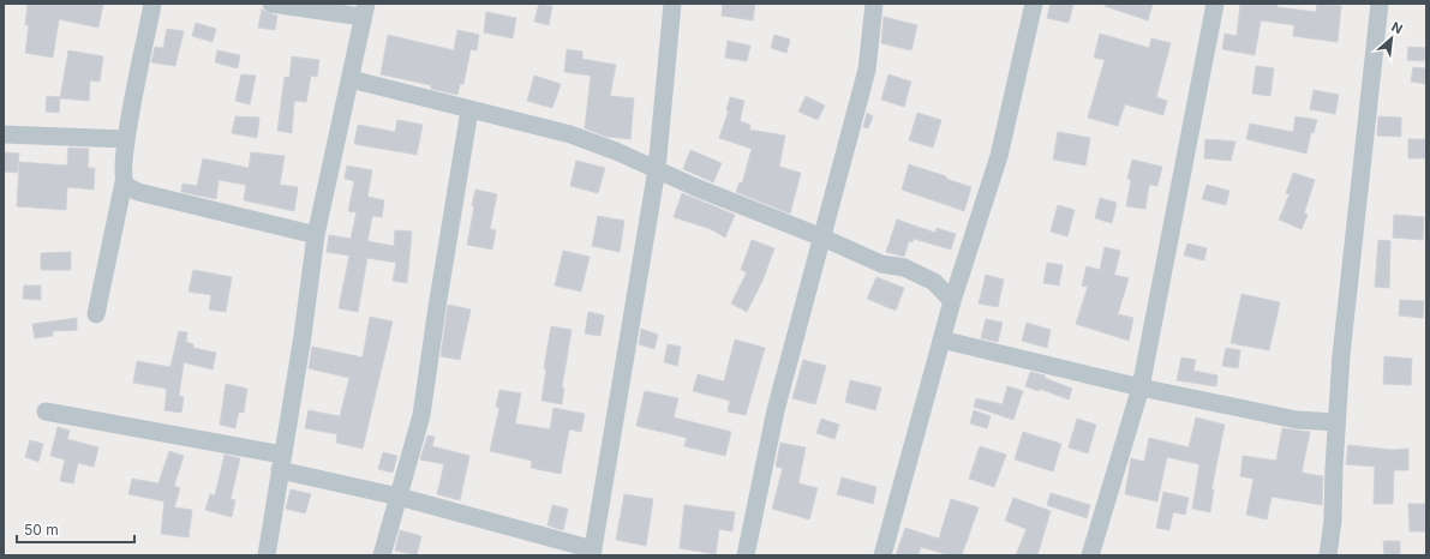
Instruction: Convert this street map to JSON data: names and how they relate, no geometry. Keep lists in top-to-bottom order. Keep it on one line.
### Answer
{"scale_bar":"50 m","north":"top right"}
